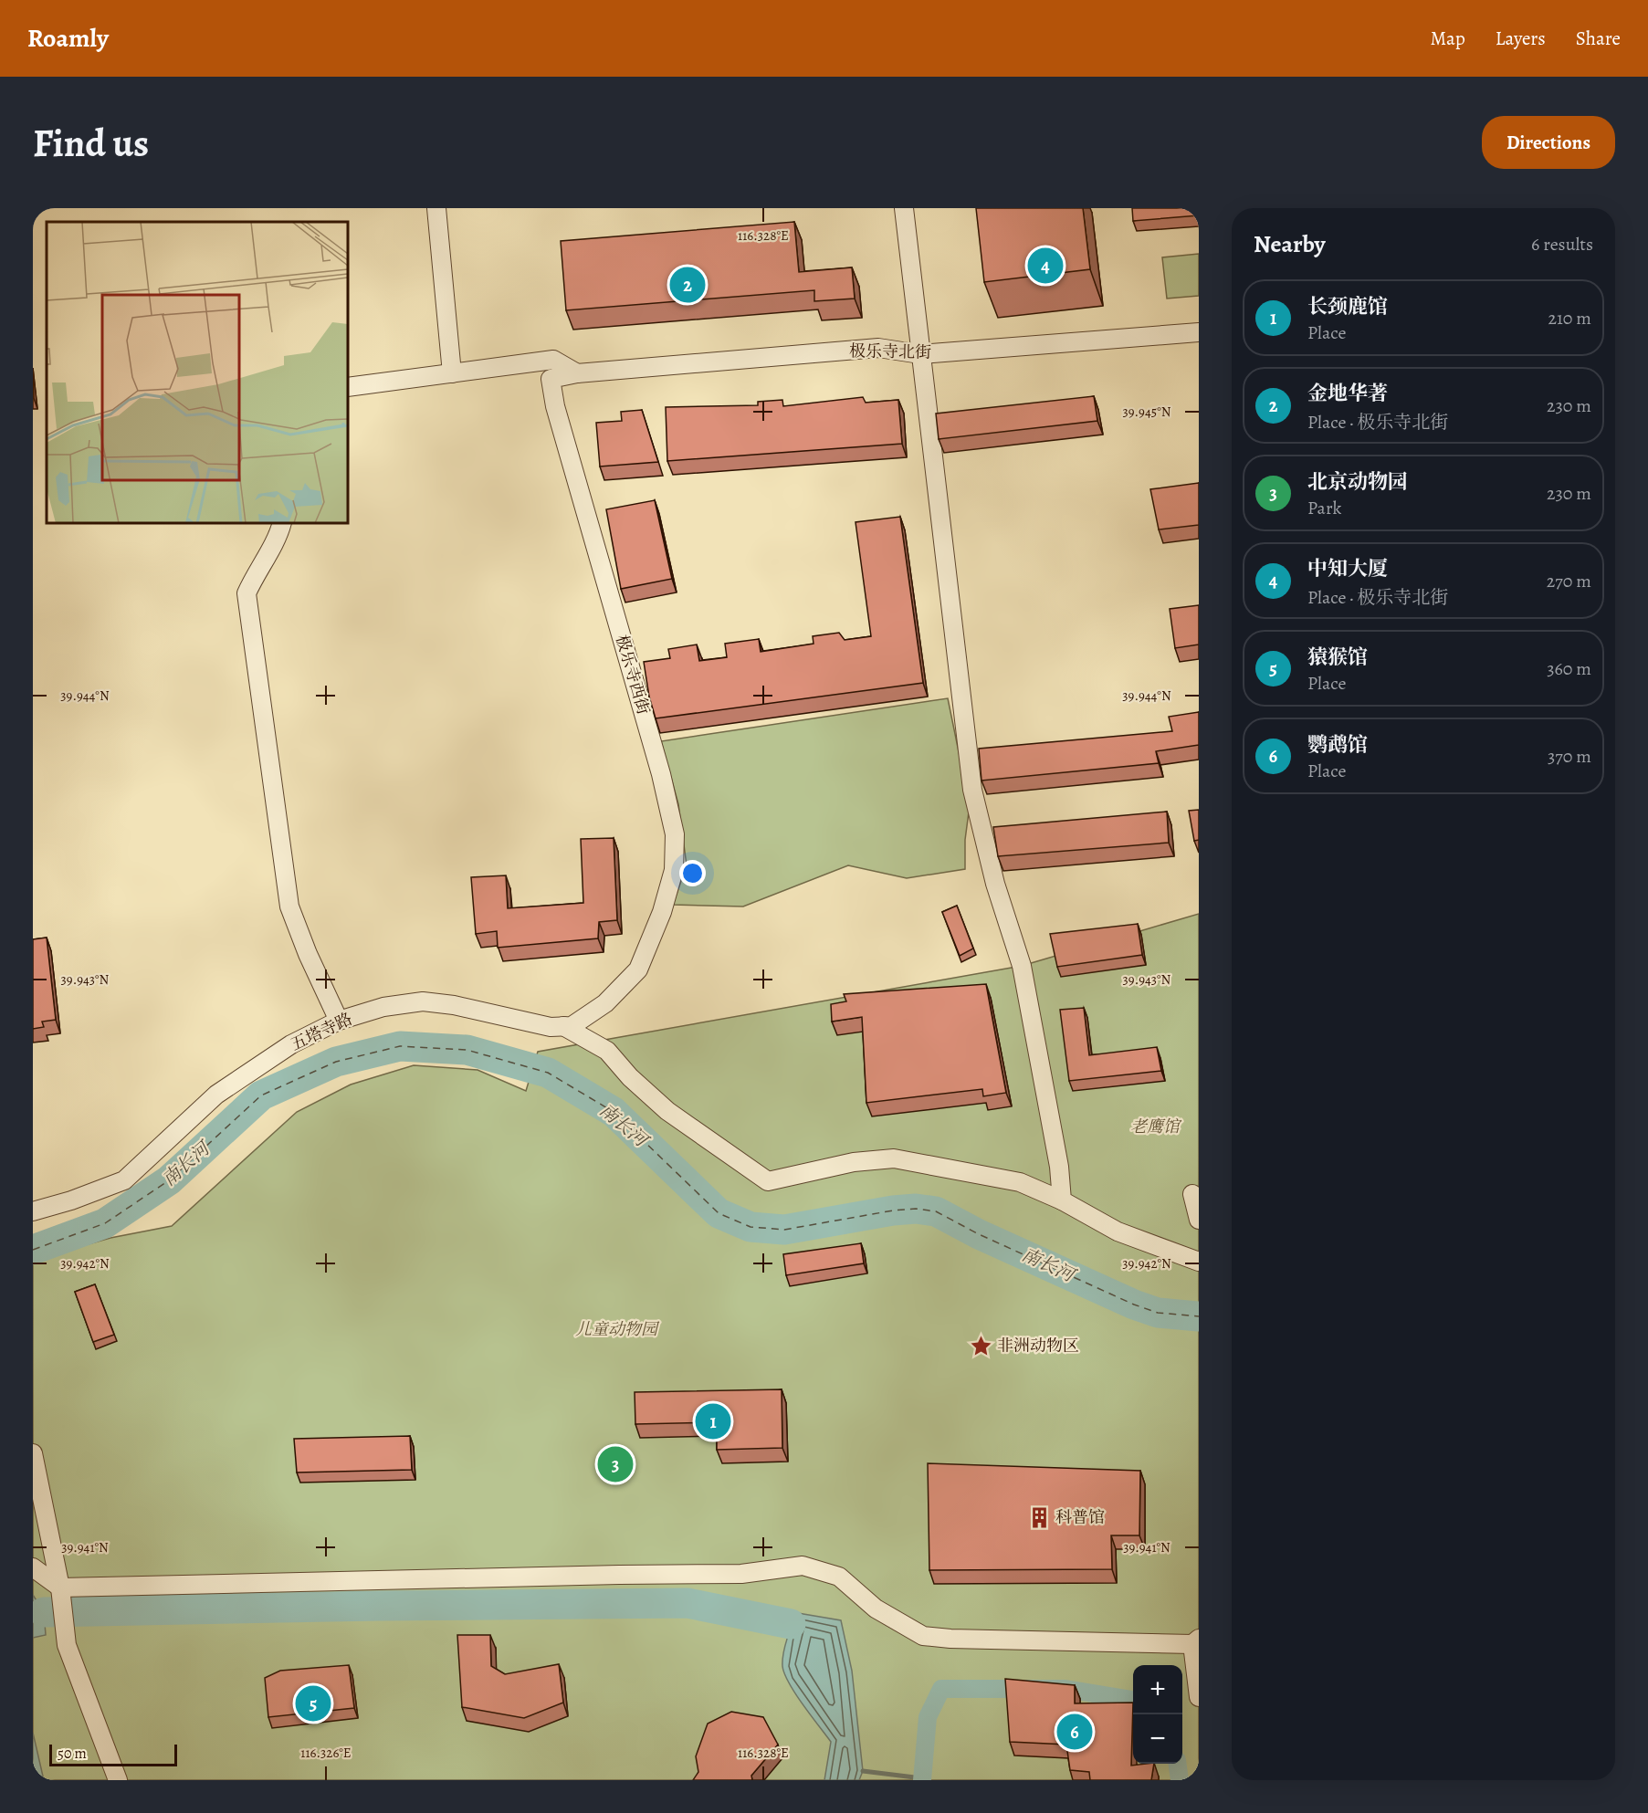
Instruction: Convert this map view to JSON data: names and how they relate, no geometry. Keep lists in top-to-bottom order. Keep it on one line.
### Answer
{"streets":{"street":["极乐寺北街","极乐寺西街","五塔寺路"]},"crossings":[["极乐寺北街","极乐寺西街"],["极乐寺西街","五塔寺路"]],"water":["南长河"],"parks":["老鹰馆","儿童动物园"],"places":{"place":["非洲动物区"],"building":["科普馆"]},"scale_bar":"50 m","page":{"header":"Roamly","nav":["Map","Layers","Share"],"buttons":"Directions","title":"Find us","heading":["Nearby","6 results"],"pins":["4","2","1","3","5","6"],"list":[{"mark":"1","name":"长颈鹿馆","note":"Place","value":"210 m"},{"mark":"2","name":"金地华著","note":"Place · 极乐寺北街","value":"230 m"},{"mark":"3","name":"北京动物园","note":"Park","value":"230 m"},{"mark":"4","name":"中知大厦","note":"Place · 极乐寺北街","value":"270 m"},{"mark":"5","name":"猿猴馆","note":"Place","value":"360 m"},{"mark":"6","name":"鹦鹉馆","note":"Place","value":"370 m"}],"map_buttons":["+","−"],"scale":"50 m"},"coordinates":["116.328°E","39.945°N","39.944°N","39.943°N","39.942°N","39.941°N","116.326°E"]}
